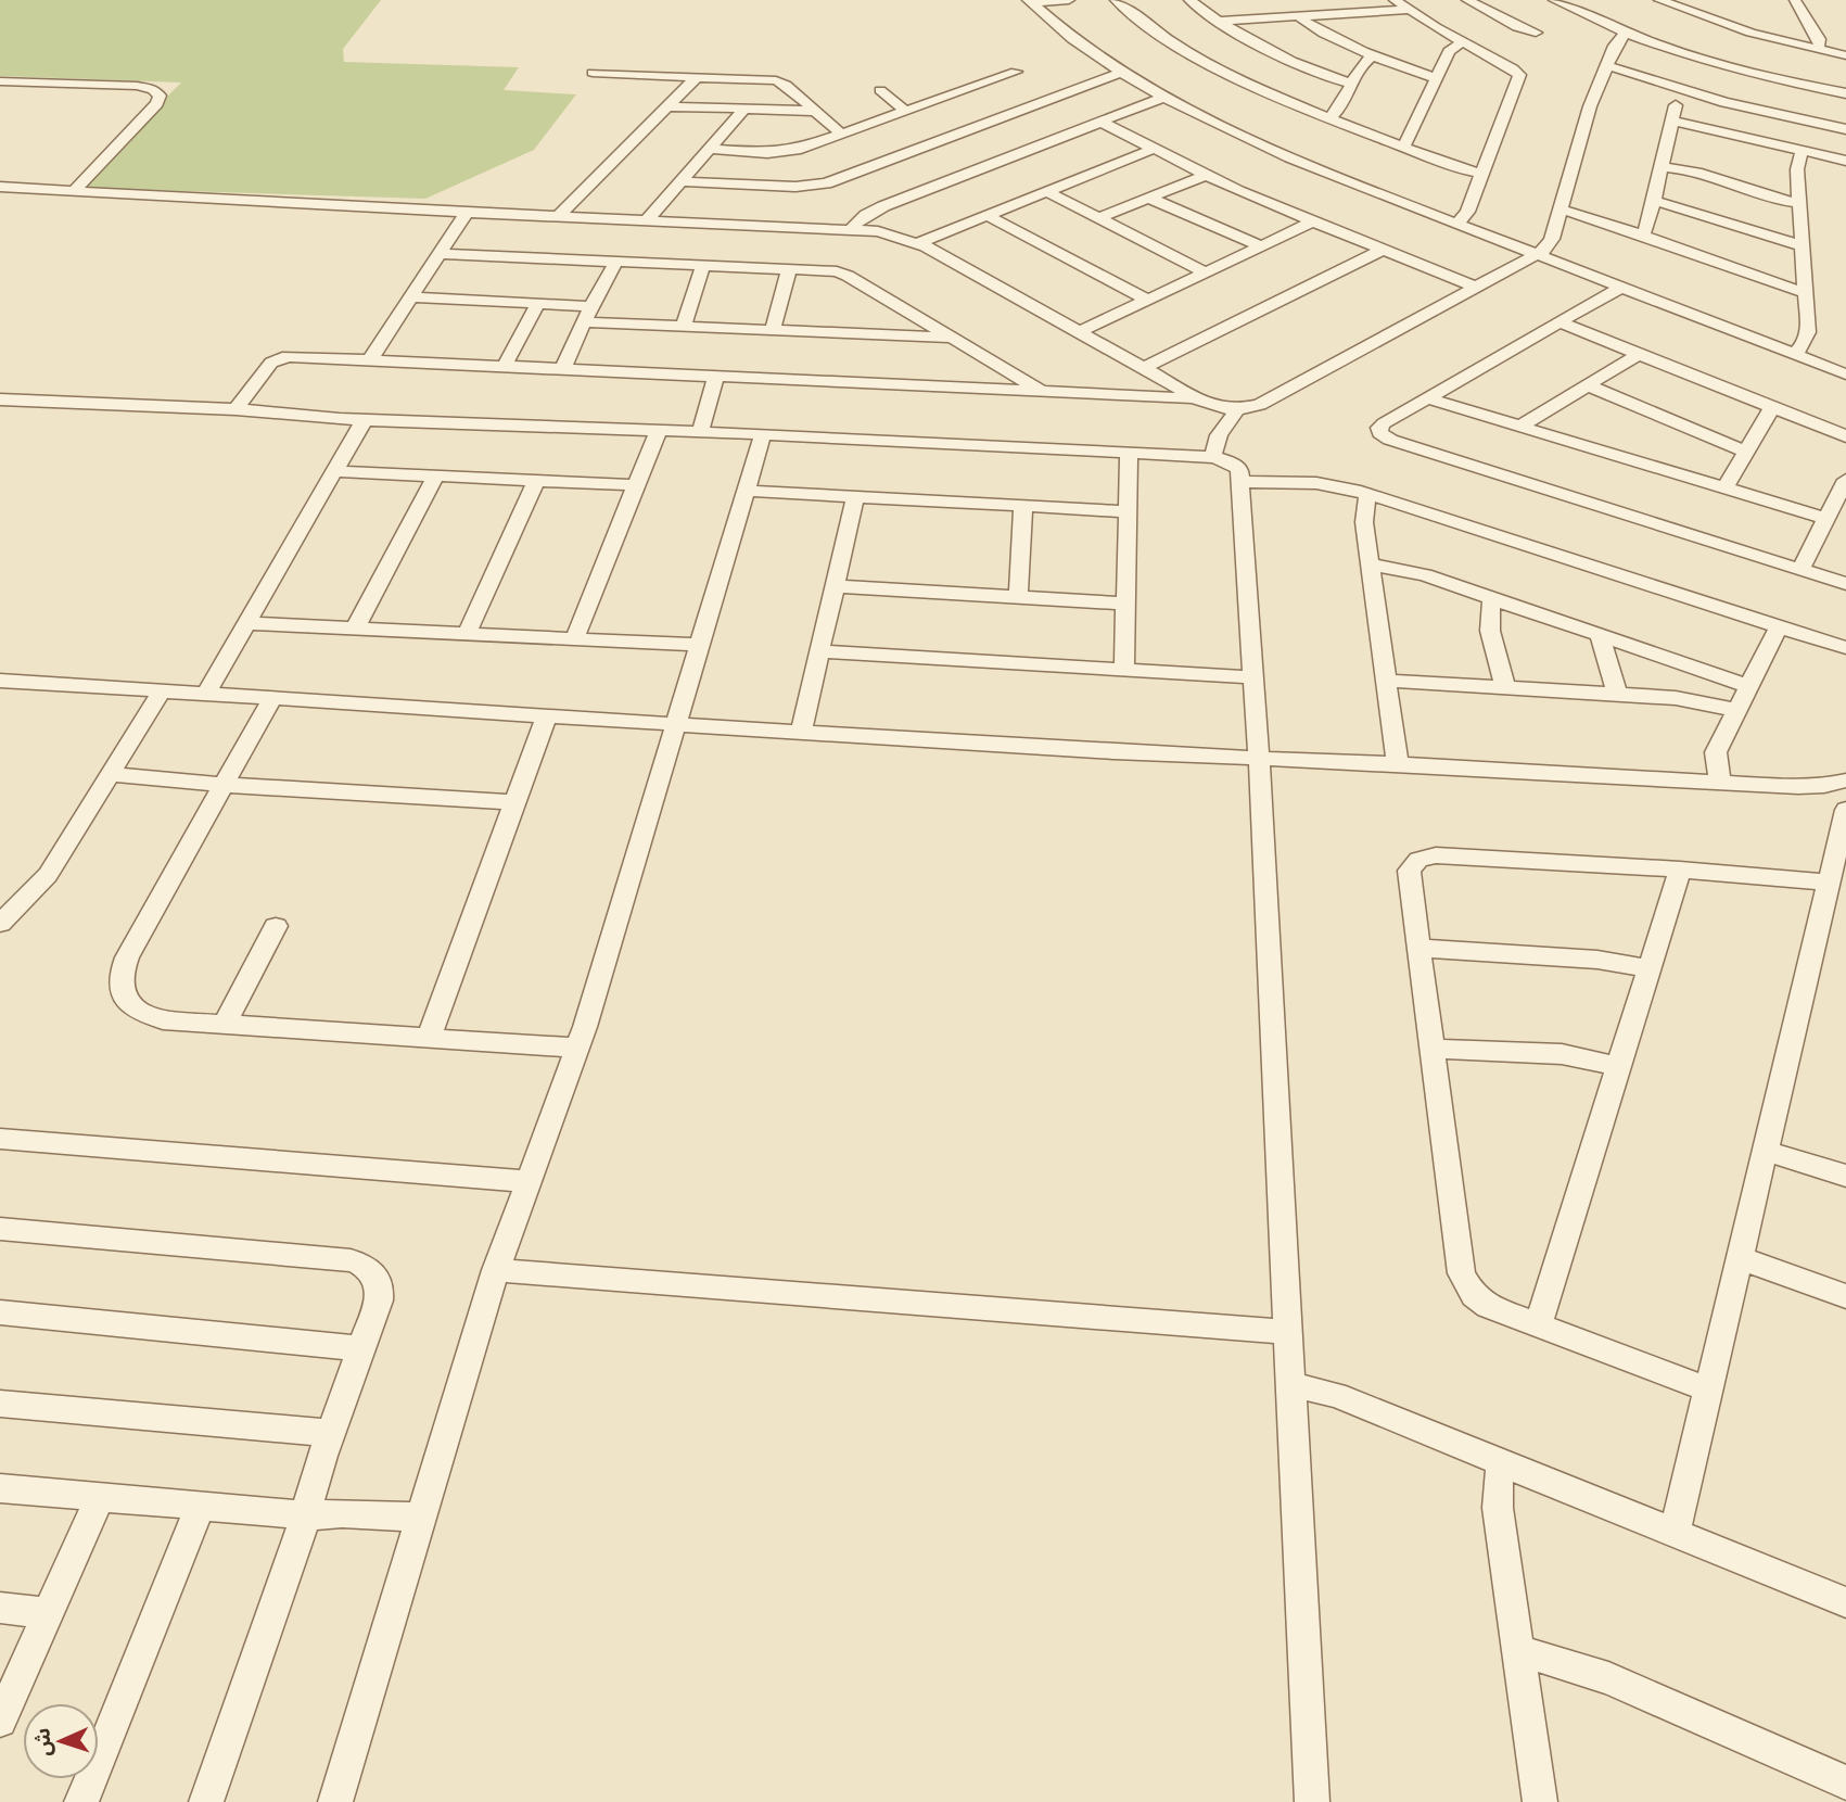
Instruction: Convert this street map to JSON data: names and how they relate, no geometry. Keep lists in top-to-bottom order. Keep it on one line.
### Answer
{"north":"left"}
